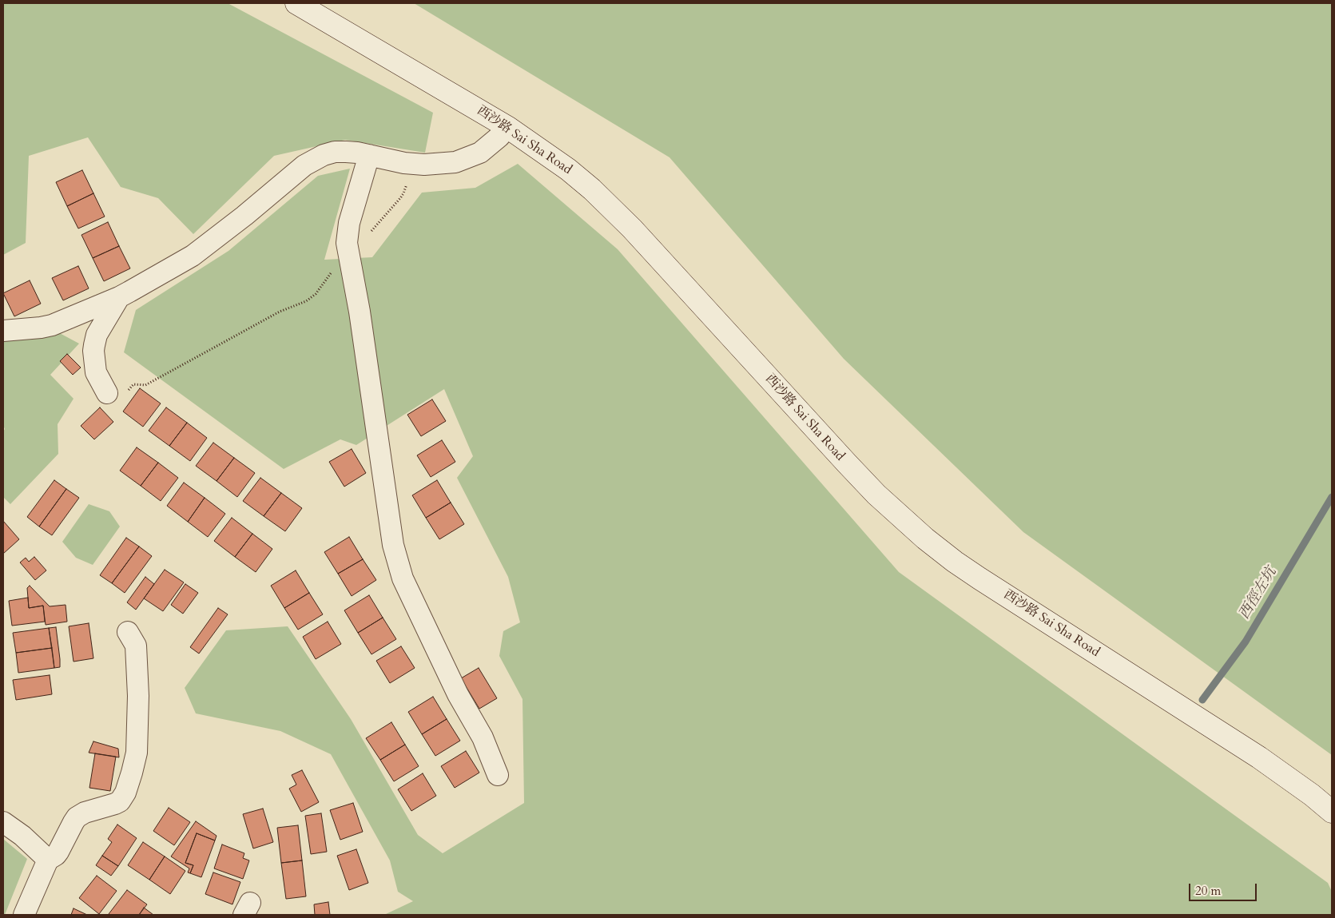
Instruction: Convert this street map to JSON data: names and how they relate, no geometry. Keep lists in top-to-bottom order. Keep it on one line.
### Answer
{"streets":{"main road":["西沙路 Sai Sha Road"]},"water":["西徑左坑"],"scale_bar":"20 m"}
